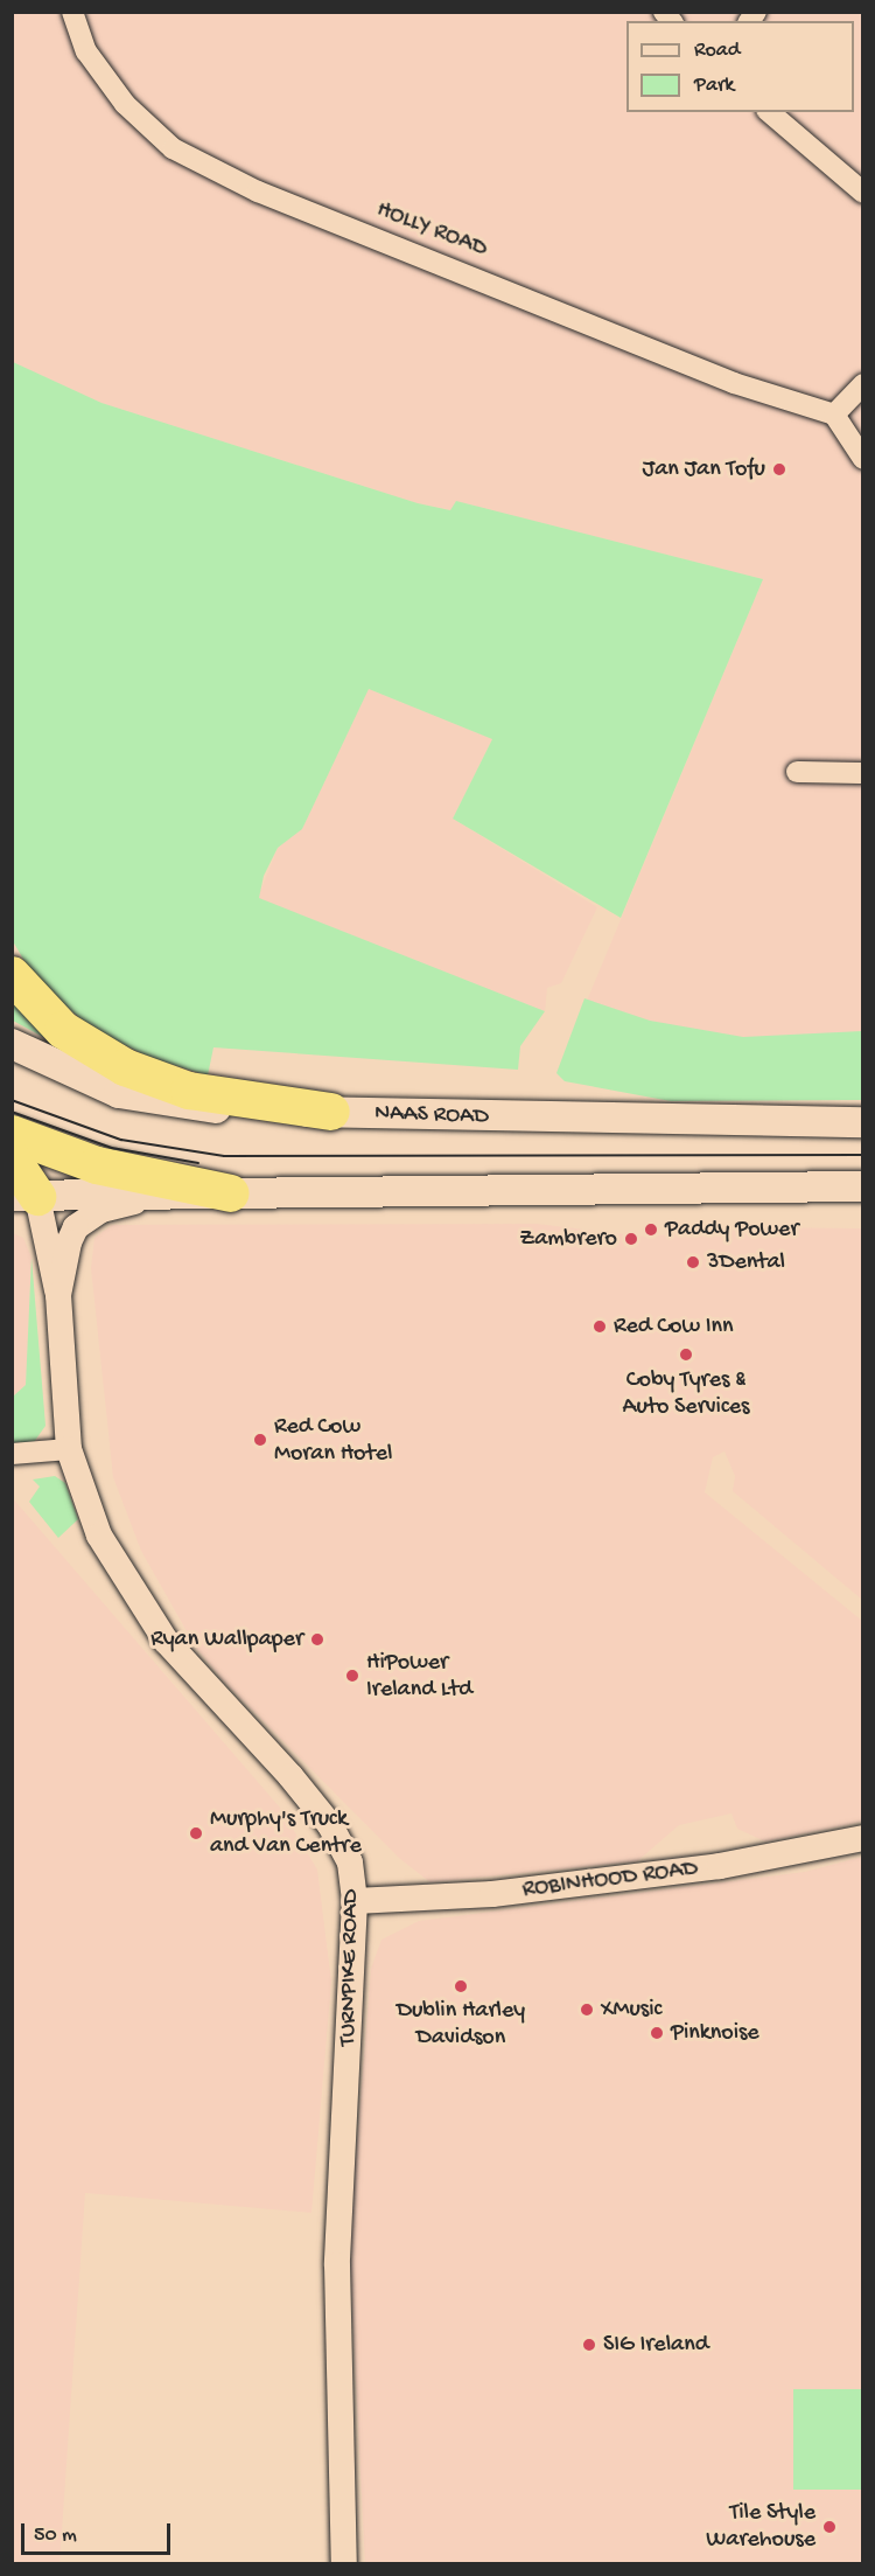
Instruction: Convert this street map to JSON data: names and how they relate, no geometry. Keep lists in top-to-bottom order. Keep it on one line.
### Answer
{"streets":{"main road":["NAAS ROAD"],"street":["HOLLY ROAD","ROBINHOOD ROAD","TURNPIKE ROAD"]},"crossings":[["ROBINHOOD ROAD","TURNPIKE ROAD"]],"places":["Jan Jan Tofu","Paddy Power","Zambrero","3Dental","Red Cow Inn","Coby Tyres & Auto Services","Red Cow Moran Hotel","Ryan Wallpaper","HiPower Ireland Ltd","Murphy's Truck and Van Centre","Dublin Harley Davidson","XMusic","Pinknoise","SIG Ireland","Tile Style Warehouse"],"legend":["Road","Park"],"scale_bar":"50 m"}
